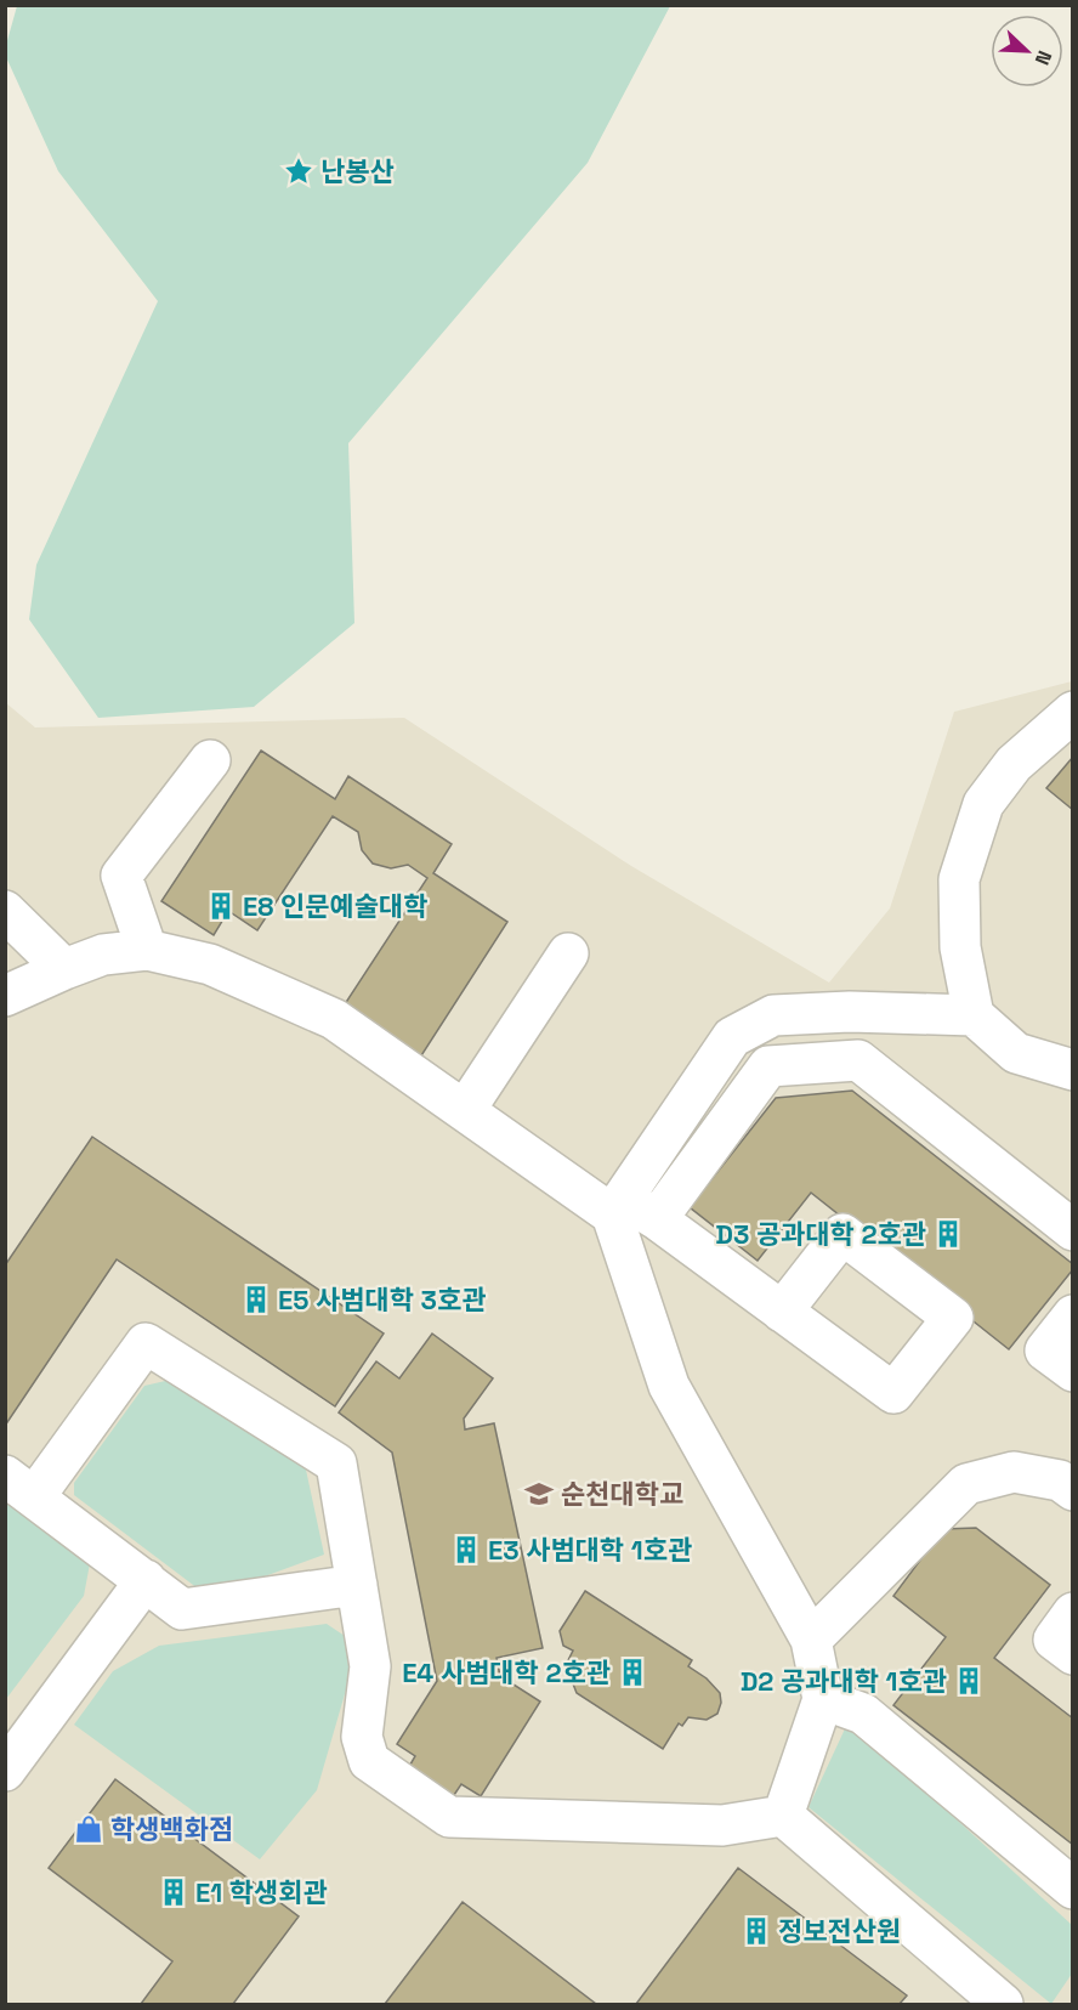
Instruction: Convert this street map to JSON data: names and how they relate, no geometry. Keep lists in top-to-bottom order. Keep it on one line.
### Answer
{"places":{"place":["난봉산"],"building":["E8 인문예술대학","D3 공과대학 2호관","E5 사범대학 3호관","E3 사범대학 1호관","E4 사범대학 2호관","D2 공과대학 1호관","E1 학생회관","정보전산원"],"school or university":["순천대학교"],"shop":["학생백화점"]},"north":"bottom right"}
